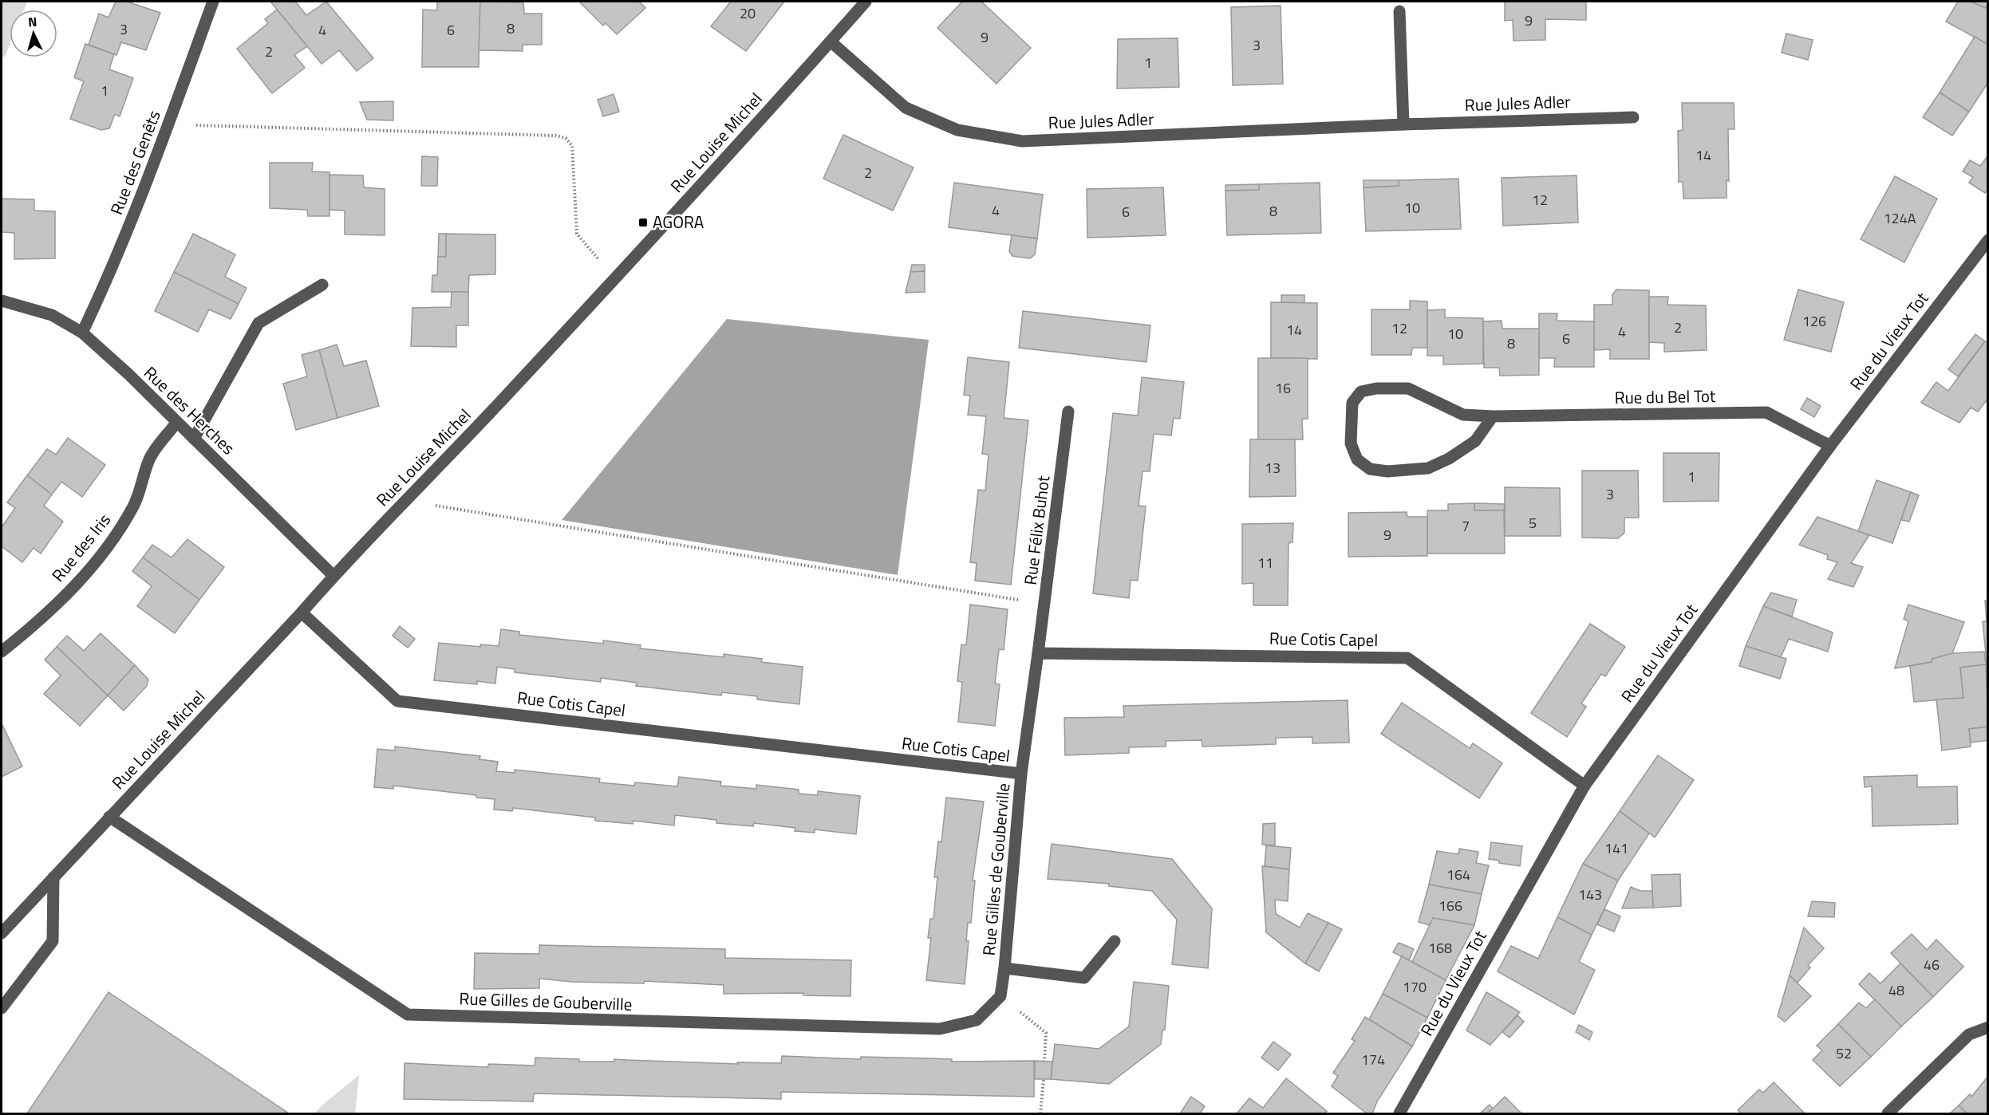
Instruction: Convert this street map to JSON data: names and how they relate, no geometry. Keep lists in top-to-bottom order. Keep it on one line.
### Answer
{"streets":{"street":["Rue Jules Adler","Rue Louise Michel","Rue des Genêts","Rue du Vieux Tot","Rue du Bel Tot","Rue des Herches","Rue Félix Buhot","Rue des Iris","Rue Cotis Capel","Rue Gilles de Gouberville"]},"crossings":[["Rue Jules Adler","Rue Louise Michel"],["Rue Louise Michel","Rue des Herches"],["Rue Louise Michel","Rue Cotis Capel"],["Rue Louise Michel","Rue Gilles de Gouberville"],["Rue des Genêts","Rue des Herches"],["Rue du Vieux Tot","Rue du Bel Tot"],["Rue du Vieux Tot","Rue Cotis Capel"],["Rue des Herches","Rue des Iris"],["Rue Félix Buhot","Rue Cotis Capel"],["Rue Cotis Capel","Rue Gilles de Gouberville"]],"places":{"transit":["AGORA"]},"house_numbers":["20","9","8","3","4","6","9","3","2","1","1","14","2","12","10","4","8","6","124A","126","2","12","14","4","10","6","8","16","13","1","3","5","7","9","11","141","164","143","166","168","46","170","48","52","174"],"north":"top"}
